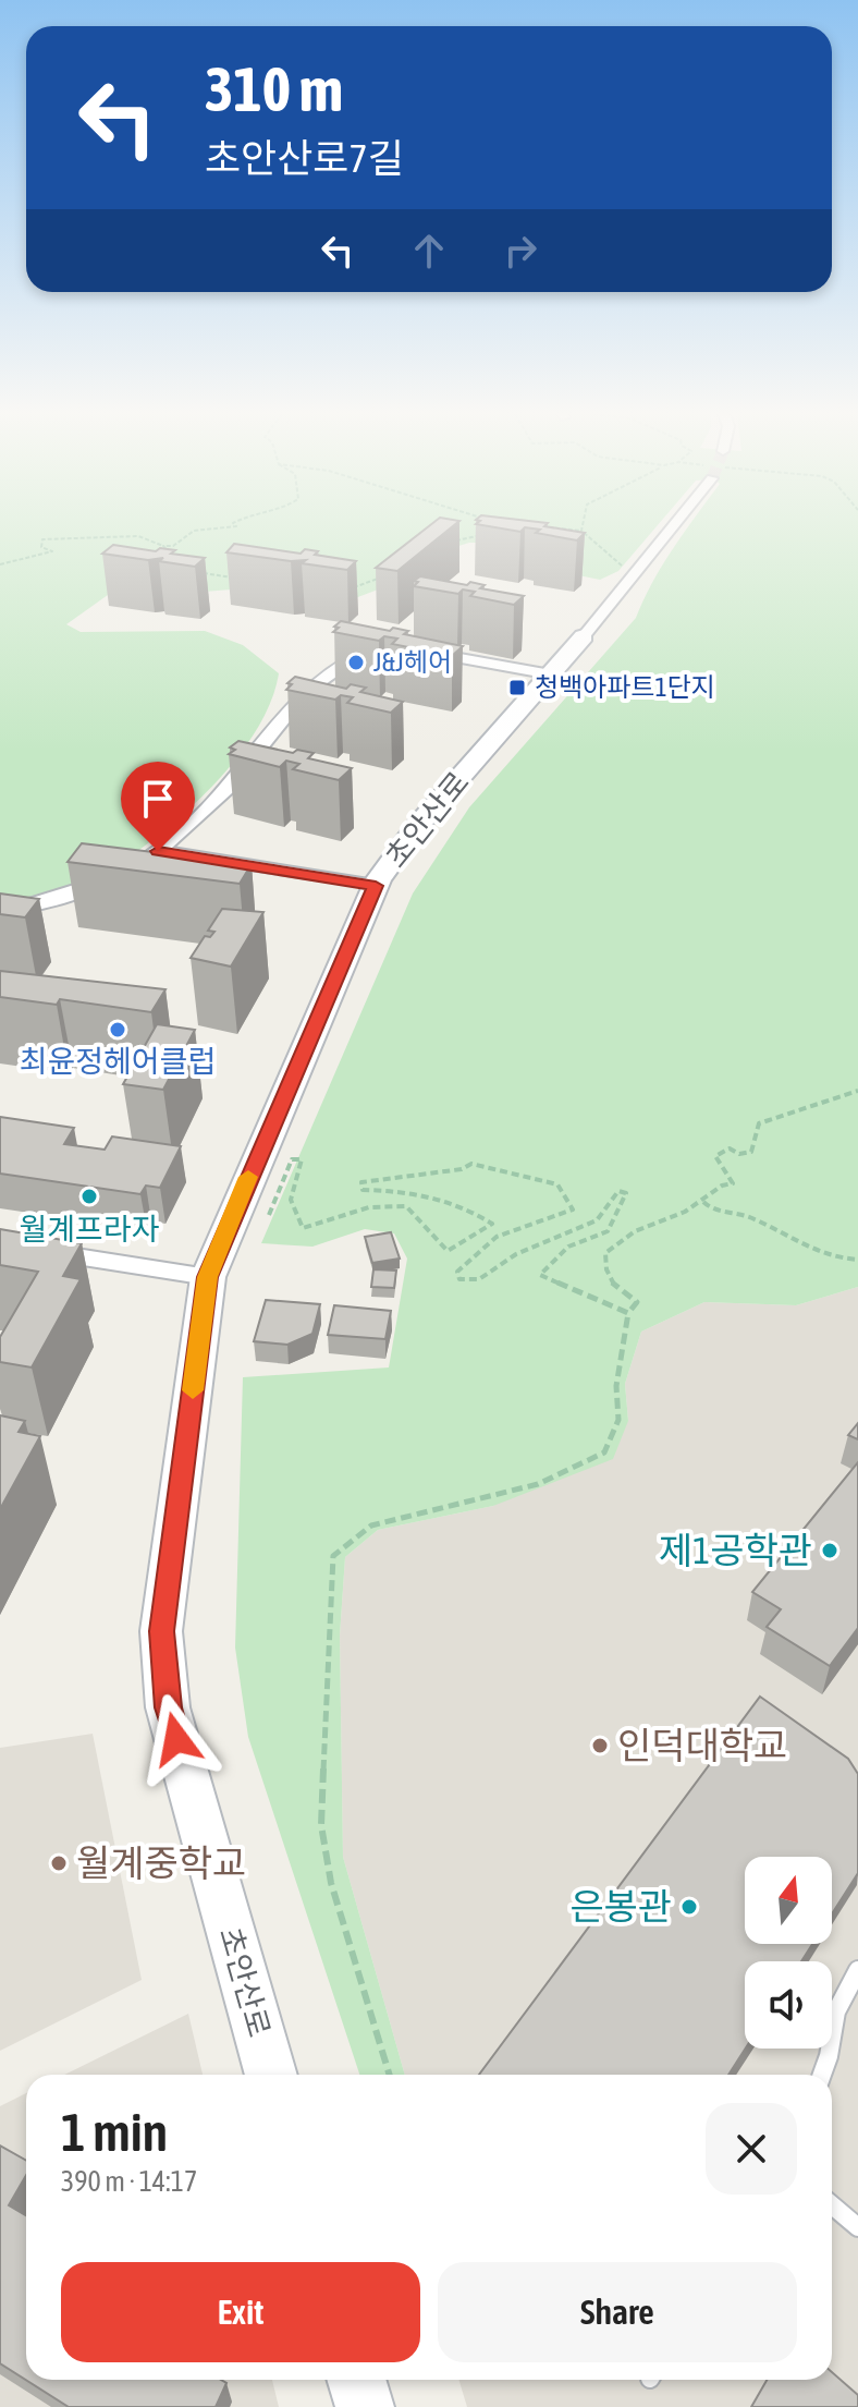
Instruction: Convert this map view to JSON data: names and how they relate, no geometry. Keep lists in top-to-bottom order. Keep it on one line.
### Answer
{"streets":{"street":["초안산로"]},"places":{"other":["J&J헤어","최윤정헤어클럽","월계프라자","제1공학관","인덕대학교","월계중학교","은봉관"],"transit":["청백아파트1단지"]},"north":"top","page":{"turn":["310 m","초안산로7길"],"heading":["1 min","390 m · 14:17"],"buttons":["Exit","Share"]}}
